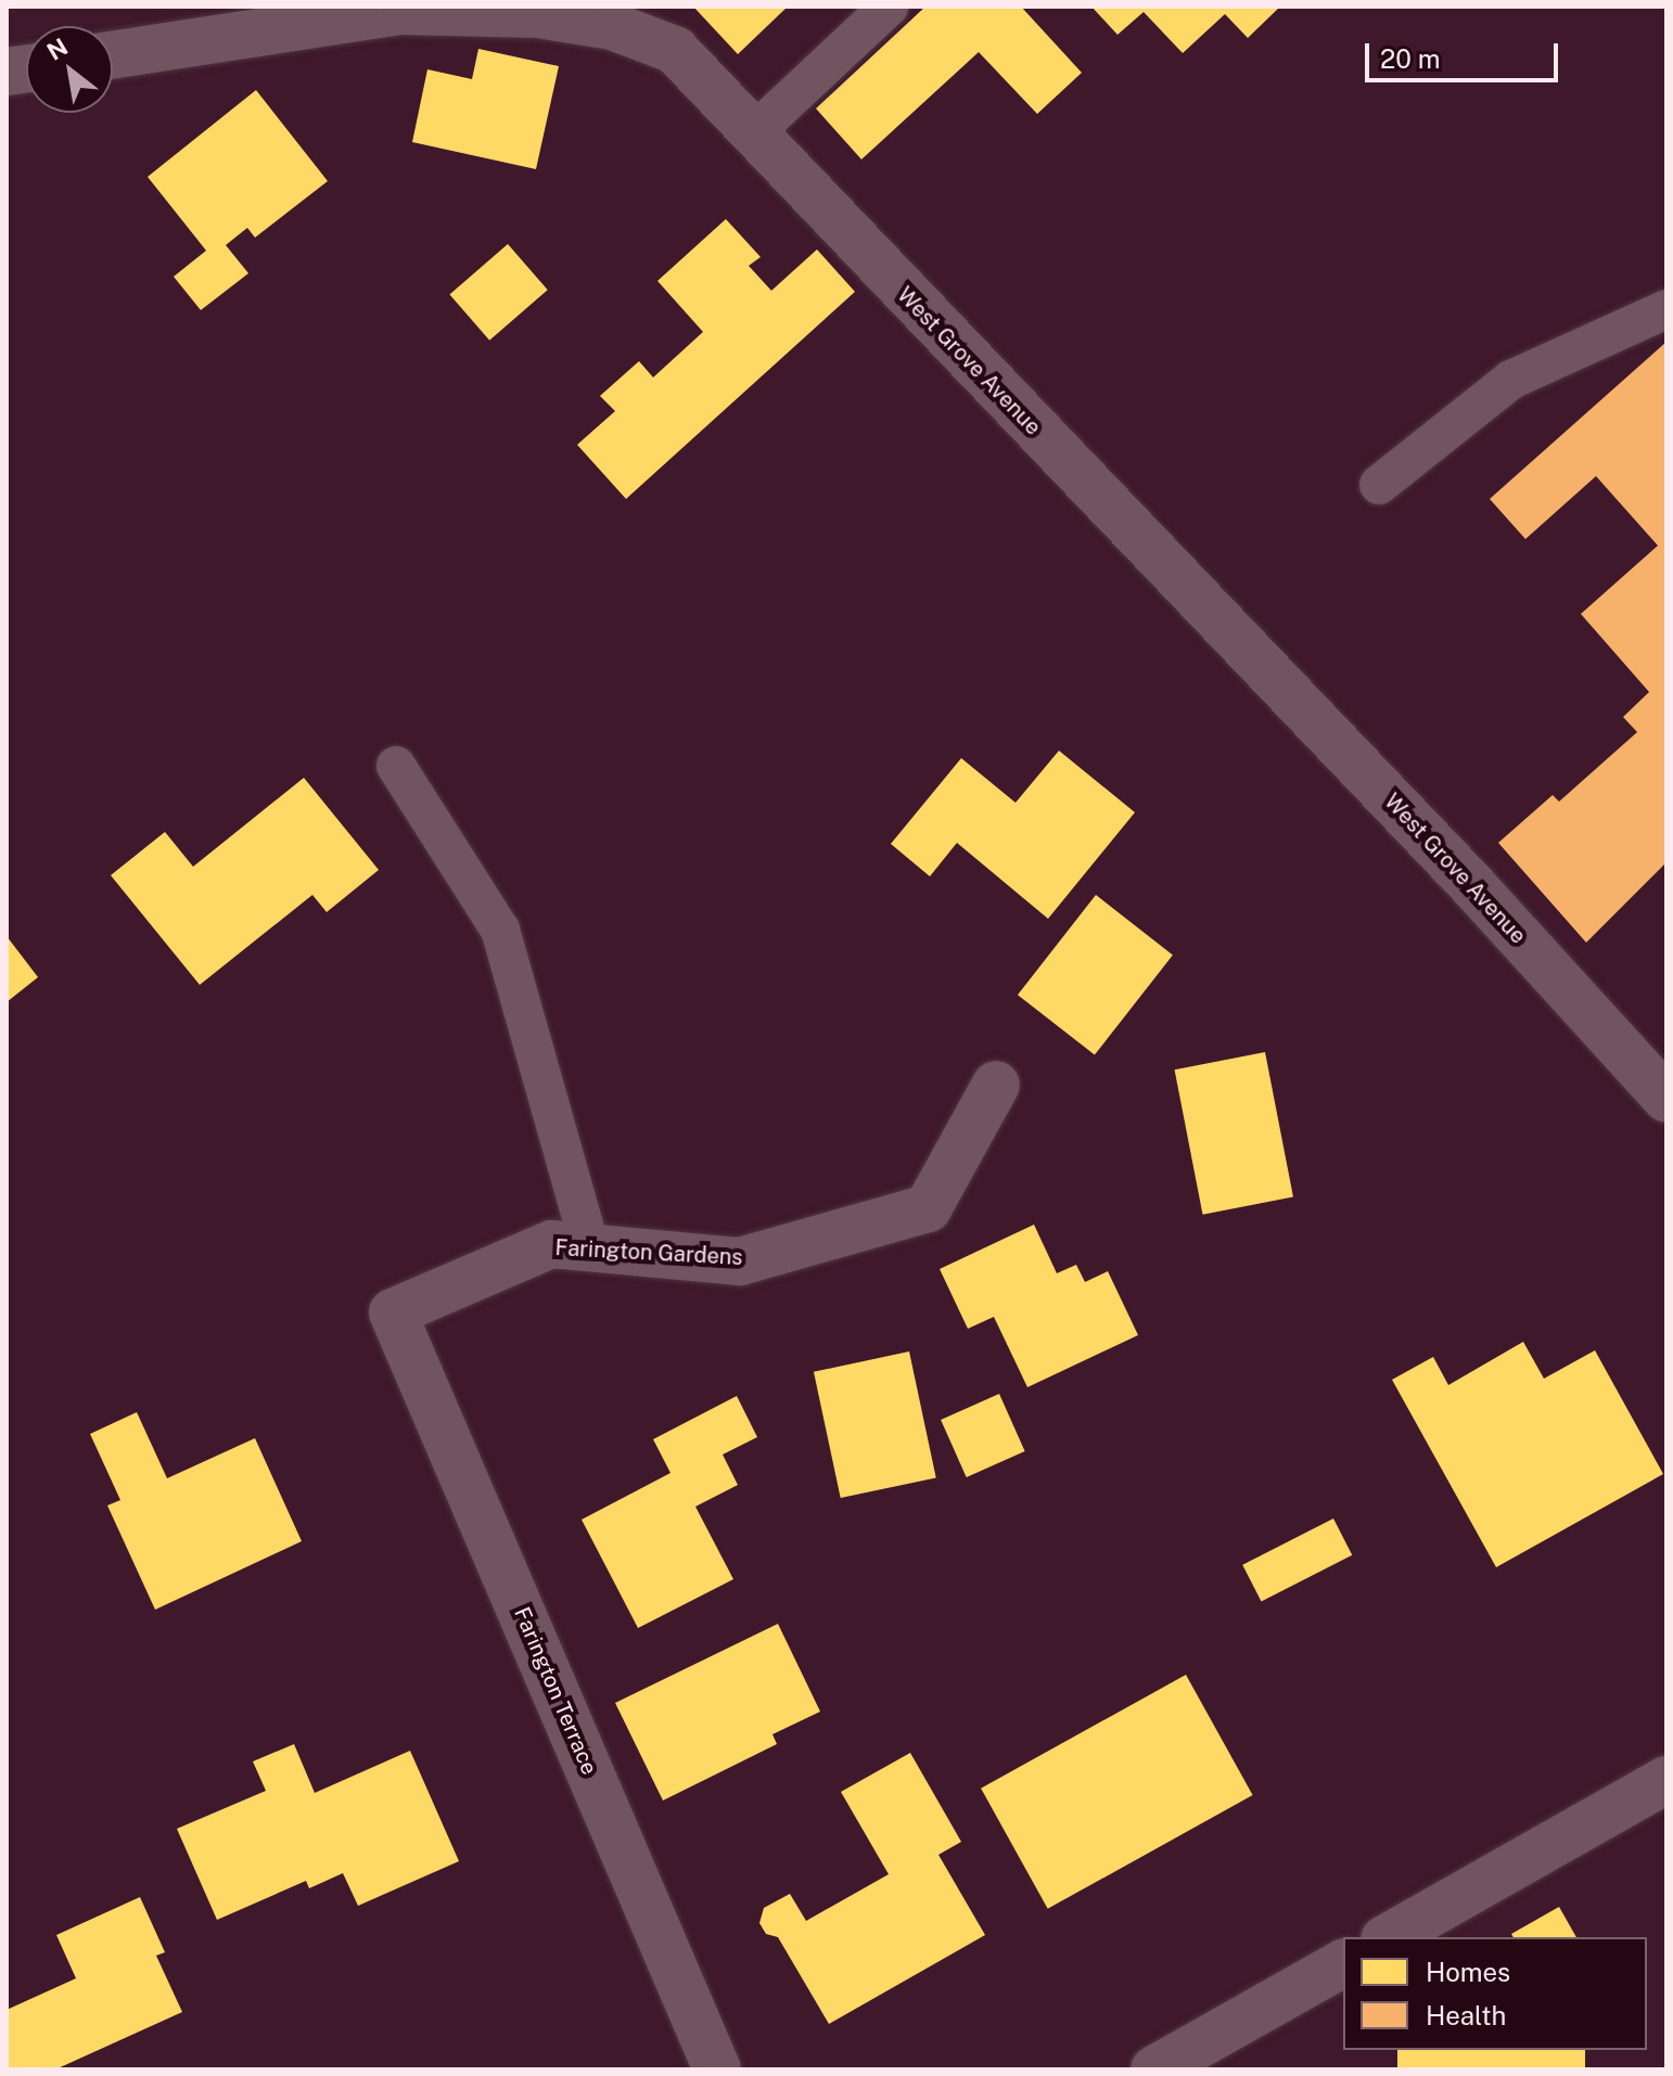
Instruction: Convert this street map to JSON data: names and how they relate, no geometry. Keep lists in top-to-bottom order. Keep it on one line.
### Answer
{"streets":{"street":["West Grove Avenue","Farington Gardens","Farington Terrace"]},"crossings":[["Farington Gardens","Farington Terrace"]],"legend":["Homes","Health"],"scale_bar":"20 m","north":"top left"}
